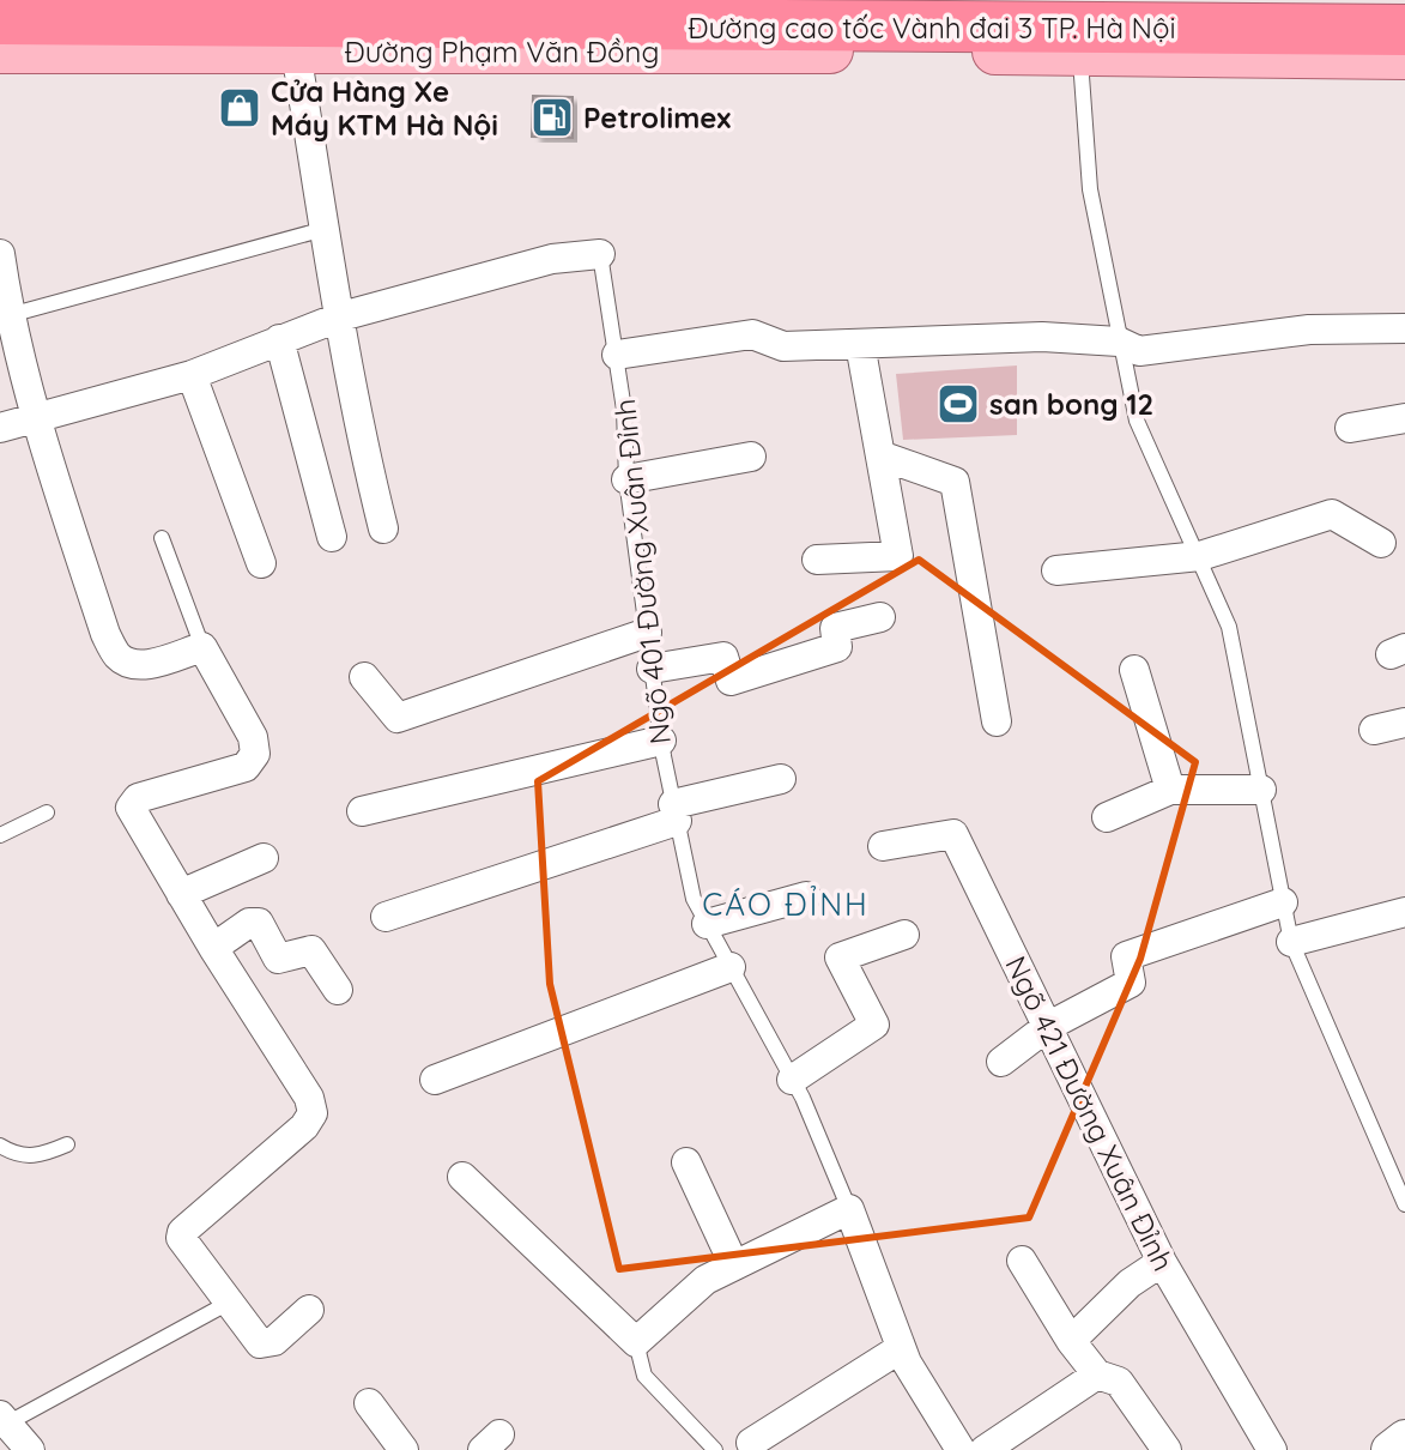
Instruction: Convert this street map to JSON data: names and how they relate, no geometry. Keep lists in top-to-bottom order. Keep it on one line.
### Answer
{"streets":{"highway":["Đường cao tốc Vành đai 3 TP. Hà Nội"],"main road":["Đường Phạm Văn Đồng"],"street":["Ngõ 401 Đường Xuân Đỉnh","Ngõ 421 Đường Xuân Đỉnh"]},"crossings":[["Đường cao tốc Vành đai 3 TP. Hà Nội","Đường Phạm Văn Đồng"]],"districts":["CÁO ĐỈNH"],"places":{"shop":["Cửa Hàng Xe Máy KTM Hà Nội"],"fuel station":["Petrolimex"],"sports":["san bong 12"]}}
